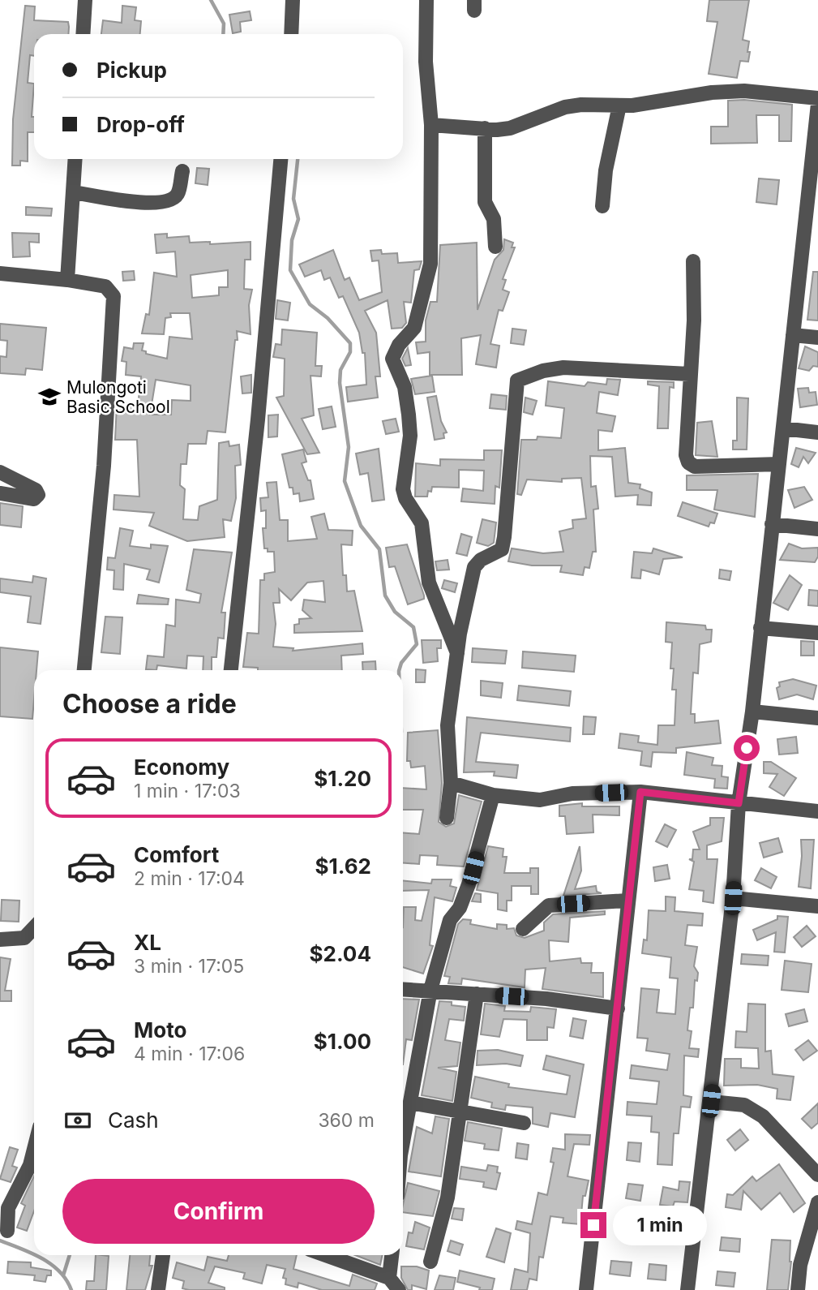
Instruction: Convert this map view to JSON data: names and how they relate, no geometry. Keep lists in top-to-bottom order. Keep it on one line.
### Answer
{"places":{"school or university":["Mulongoti Basic School"]},"page":{"banner":["Pickup","Drop-off"],"heading":"Choose a ride","list":[{"name":"Economy","note":"1 min · 17:03","value":"$1.20"},{"name":"Comfort","note":"2 min · 17:04","value":"$1.62"},{"name":"XL","note":"3 min · 17:05","value":"$2.04"},{"name":"Moto","note":"4 min · 17:06","value":"$1.00"}],"pay":["Cash","360 m"],"buttons":"Confirm","bubble":"1 min"}}
